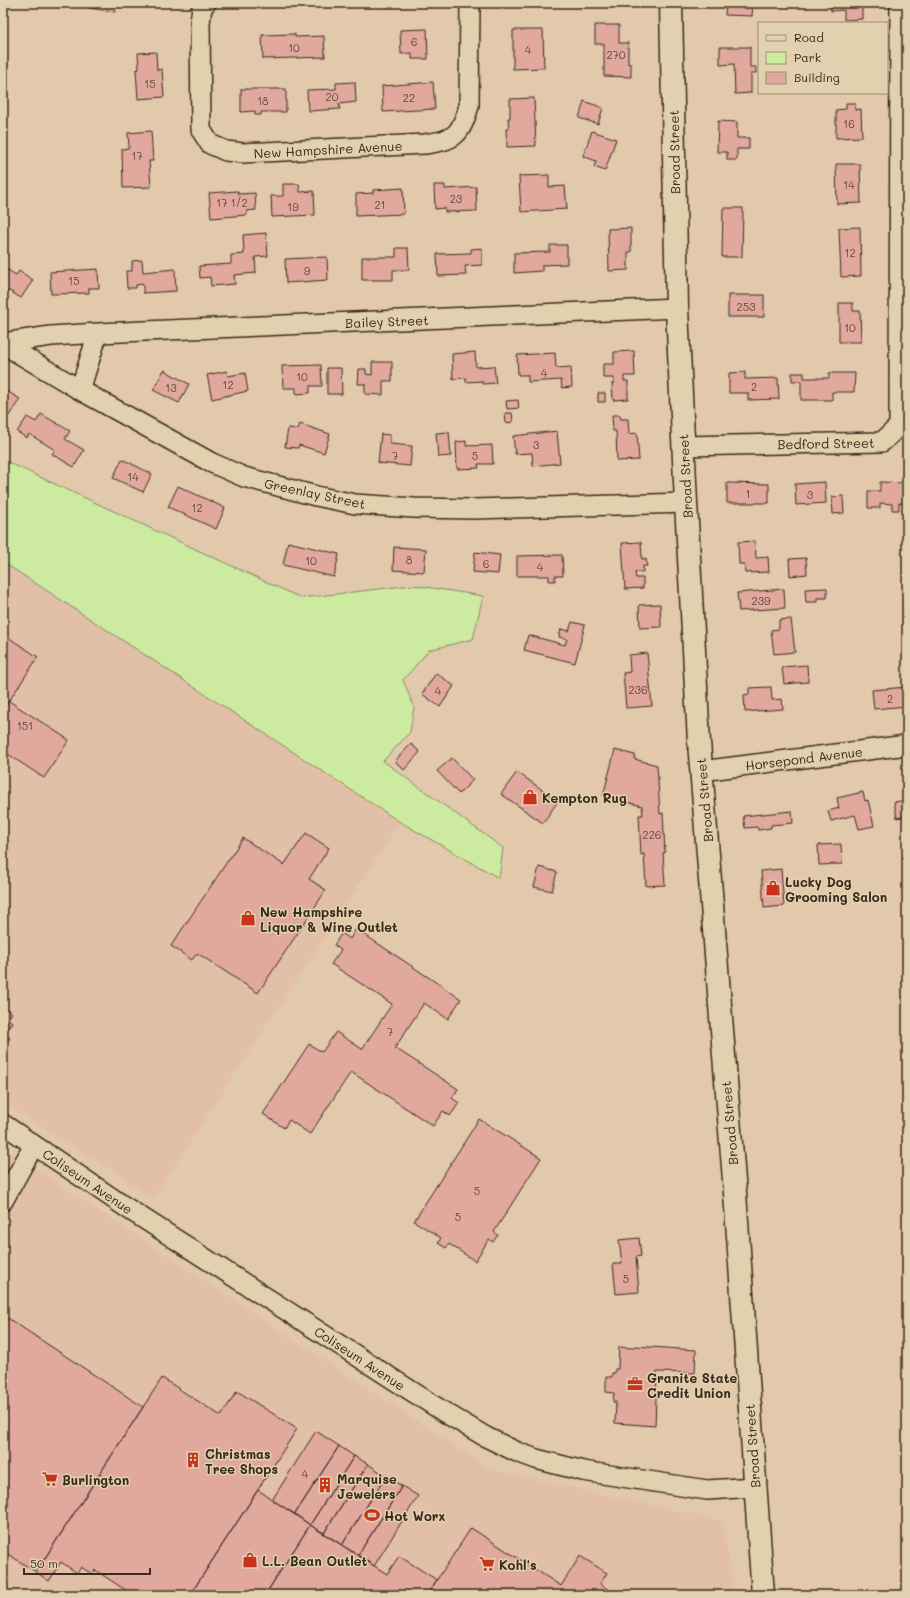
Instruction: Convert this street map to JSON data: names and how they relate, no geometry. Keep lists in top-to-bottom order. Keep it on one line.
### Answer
{"streets":{"main road":["Broad Street"],"street":["New Hampshire Avenue","Bailey Street","Bedford Street","Greenlay Street","Horsepond Avenue","Coliseum Avenue"]},"crossings":[["Broad Street","Bailey Street"],["Broad Street","Bedford Street"],["Broad Street","Greenlay Street"],["Broad Street","Horsepond Avenue"],["Broad Street","Coliseum Avenue"],["Bailey Street","Greenlay Street"]],"places":{"shop":["Kempton Rug","Lucky Dog Grooming Salon","New Hampshire Liquor & Wine Outlet","L.L. Bean Outlet"],"office":["Granite State Credit Union"],"building":["Christmas Tree Shops","Marquise Jewelers"],"supermarket":["Burlington","Kohl's"],"sports":["Hot Worx"]},"house_numbers":["6","10","4","270","15","20","22","18","16","17","14","23","17 1/2","21","19","12","9","15","253","10","4","10","12","2","13","3","7","5","14","1","3","12","8","10","6","4","239","236","4","2","151","226","7","5","5","5","4"],"legend":["Road","Park","Building"],"scale_bar":"50 m"}
